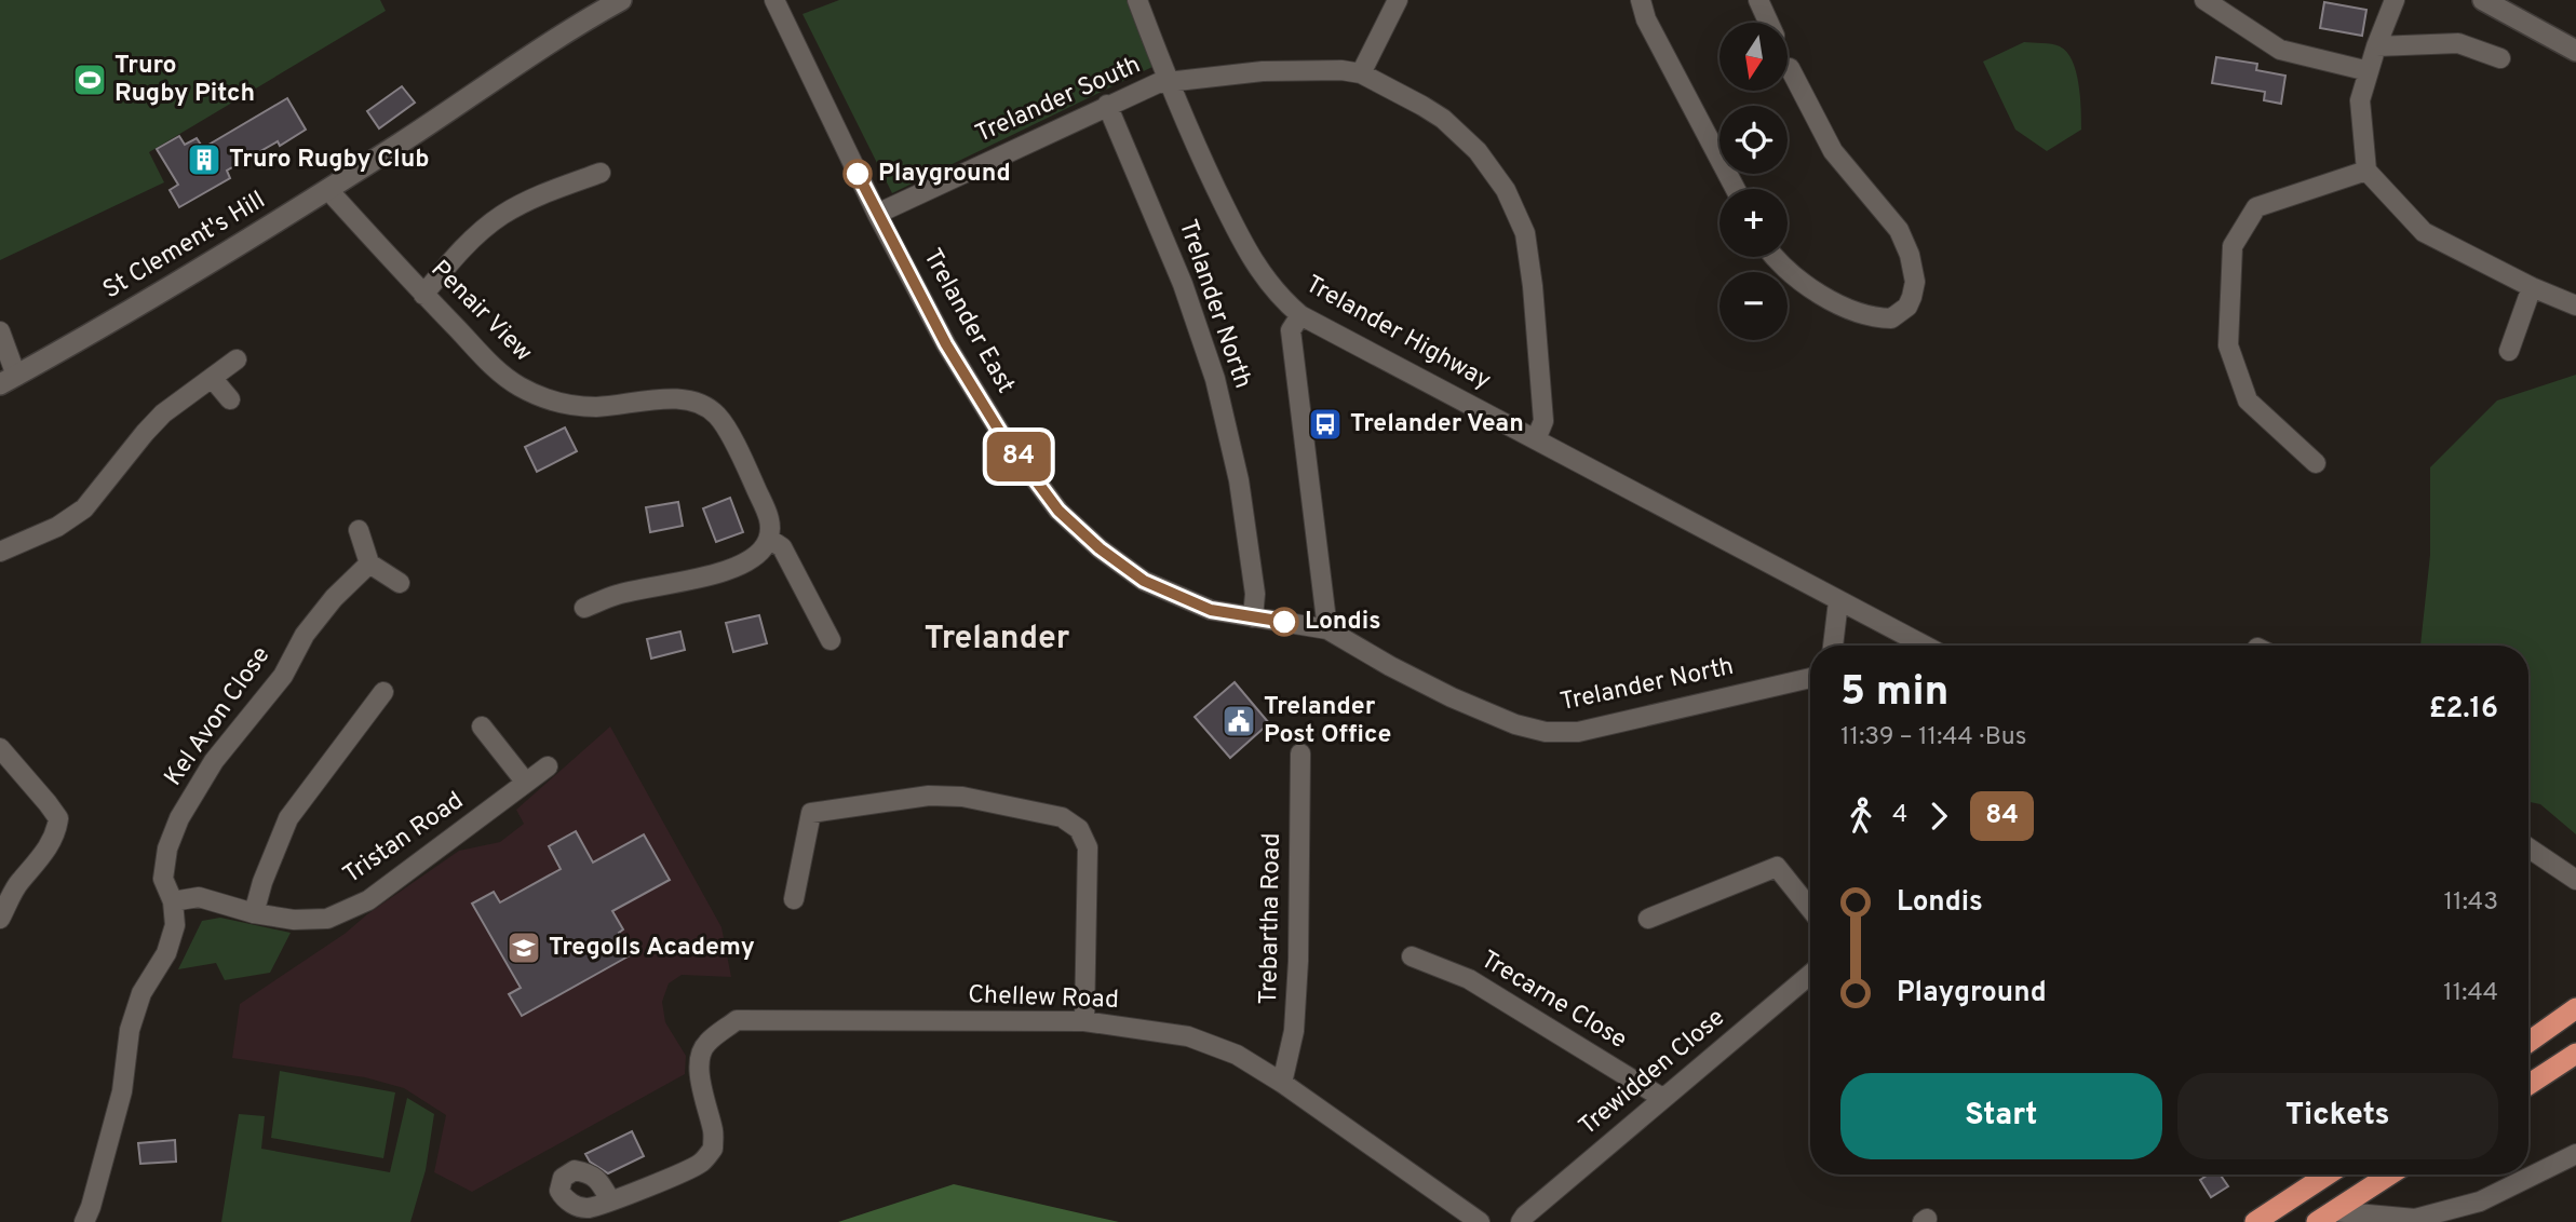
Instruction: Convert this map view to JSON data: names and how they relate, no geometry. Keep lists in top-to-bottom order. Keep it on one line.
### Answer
{"streets":{"street":["Trelander South","St Clement's Hill","Trelander North","Penair View","Trelander East","Trelander Highway","Kel Avon Close","Tristan Road","Trebartha Road","Chellew Road","Trecarne Close","Trewidden Close"]},"crossings":[["Trelander South","Trelander North"],["Trelander South","Trelander East"],["Trelander South","Trelander Highway"],["St Clement's Hill","Penair View"],["Trelander North","Trelander East"],["Kel Avon Close","Tristan Road"],["Trebartha Road","Chellew Road"],["Trecarne Close","Trewidden Close"]],"districts":["Trelander"],"places":{"sports":["Truro Rugby Pitch"],"building":["Truro Rugby Club"],"other":["Playground","Londis"],"bus stop":["Trelander Vean"],"public building":["Trelander Post Office"],"school or university":["Tregolls Academy"]},"lines":["bus line 84"],"north":"bottom","page":{"on_map":"84","map_buttons":["+","−"],"heading":["5 min","11:39 – 11:44 · Bus","£2.16"],"legs":["4","84"],"list":[{"name":"Londis","value":"11:43"},{"name":"Playground","value":"11:44"}],"buttons":["Start","Tickets"]}}
